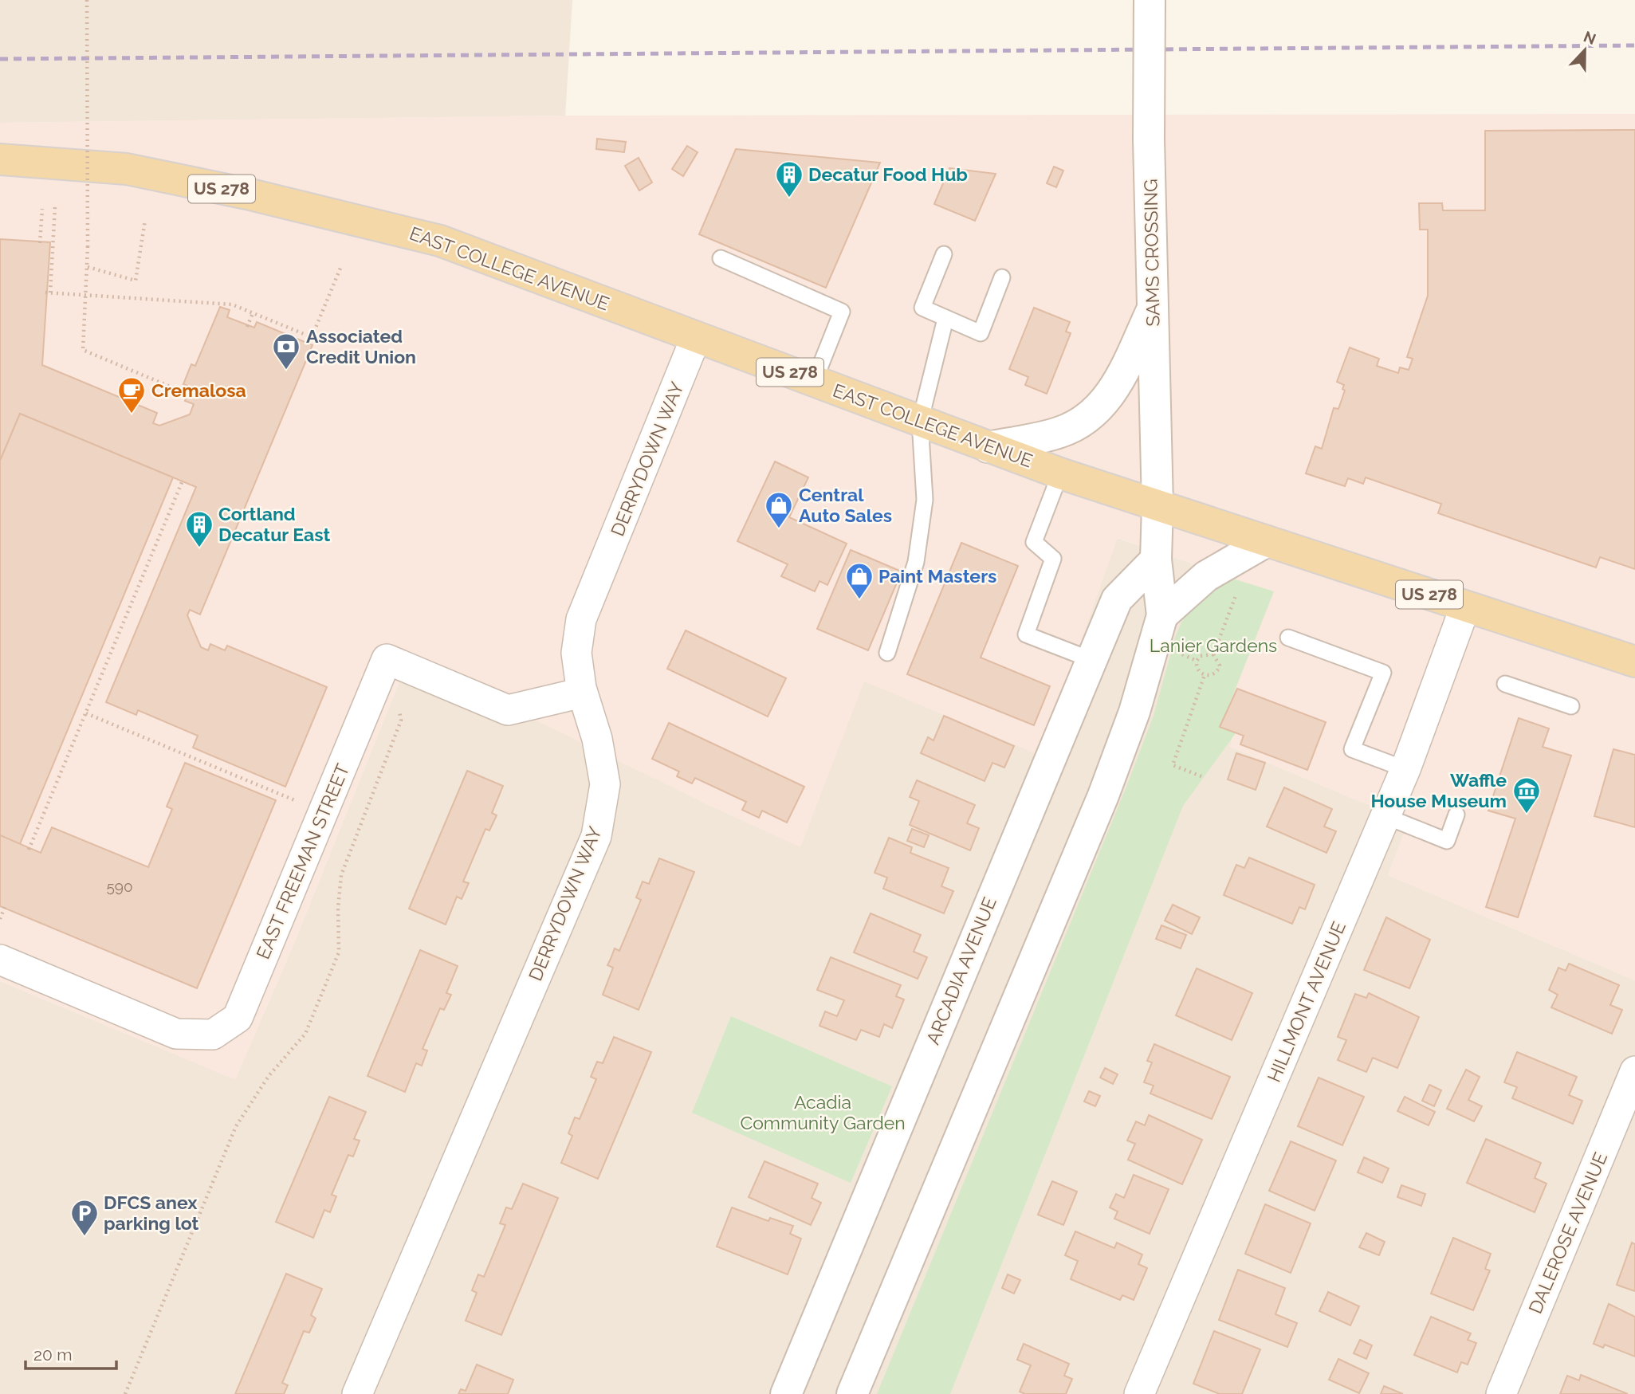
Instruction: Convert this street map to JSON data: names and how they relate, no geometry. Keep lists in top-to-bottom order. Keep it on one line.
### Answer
{"streets":{"main road":["US 278","EAST COLLEGE AVENUE"],"street":["SAMS CROSSING","DERRYDOWN WAY","EAST FREEMAN STREET","ARCADIA AVENUE","HILLMONT AVENUE","DALEROSE AVENUE"]},"crossings":[["SAMS CROSSING","EAST COLLEGE AVENUE"],["EAST COLLEGE AVENUE","DERRYDOWN WAY"],["EAST COLLEGE AVENUE","HILLMONT AVENUE"],["DERRYDOWN WAY","EAST FREEMAN STREET"]],"parks":["Lanier Gardens","Acadia Community Garden"],"places":{"building":["Decatur Food Hub","Cortland Decatur East"],"bank":["Associated Credit Union"],"cafe":["Cremalosa"],"shop":["Central Auto Sales","Paint Masters"],"museum":["Waffle House Museum"],"parking":["DFCS anex parking lot"]},"house_numbers":["590"],"scale_bar":"20 m","north":"top"}
